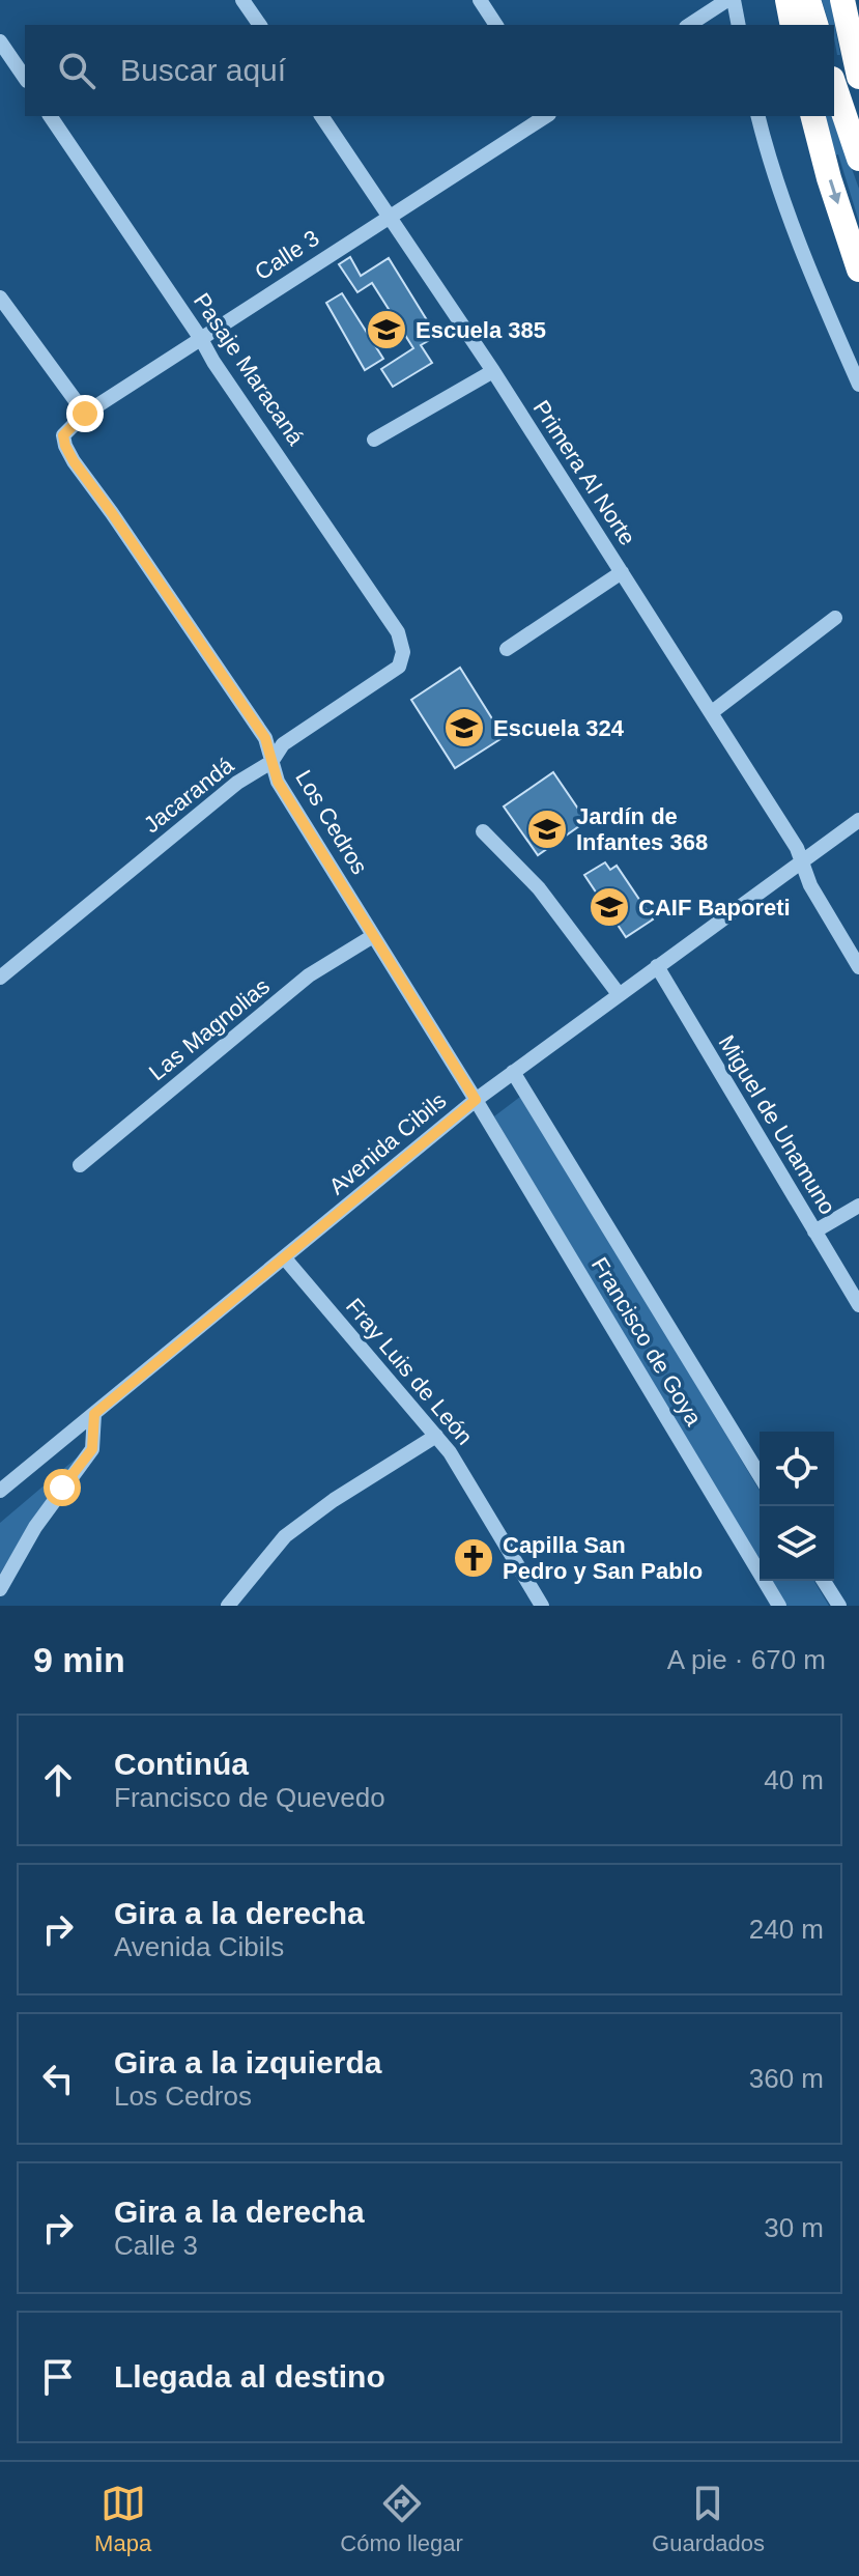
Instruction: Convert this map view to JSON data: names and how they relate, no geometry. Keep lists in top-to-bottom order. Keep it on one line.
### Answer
{"streets":{"street":["Calle 3","Pasaje Maracaná","Primera Al Norte","Jacarandá","Los Cedros","Las Magnolias","Miguel de Unamuno","Avenida Cibils","Francisco de Goya","Fray Luis de León"]},"crossings":[["Calle 3","Pasaje Maracaná"],["Calle 3","Primera Al Norte"],["Calle 3","Los Cedros"],["Pasaje Maracaná","Jacarandá"],["Primera Al Norte","Avenida Cibils"],["Jacarandá","Los Cedros"],["Los Cedros","Las Magnolias"],["Los Cedros","Avenida Cibils"],["Los Cedros","Francisco de Goya"],["Miguel de Unamuno","Avenida Cibils"],["Avenida Cibils","Francisco de Goya"],["Avenida Cibils","Fray Luis de León"]],"places":{"school or university":["Escuela 385","Escuela 324","Jardín de Infantes 368","CAIF Baporeti"],"church":["Capilla San Pedro y San Pablo"]},"page":{"search":"Buscar aquí","heading":["9 min","A pie · 670 m"],"list":[["Continúa","Francisco de Quevedo","40 m"],["Gira a la derecha","Avenida Cibils","240 m"],["Gira a la izquierda","Los Cedros","360 m"],["Gira a la derecha","Calle 3","30 m"],"Llegada al destino"],"nav":["Mapa","Cómo llegar","Guardados"]}}
